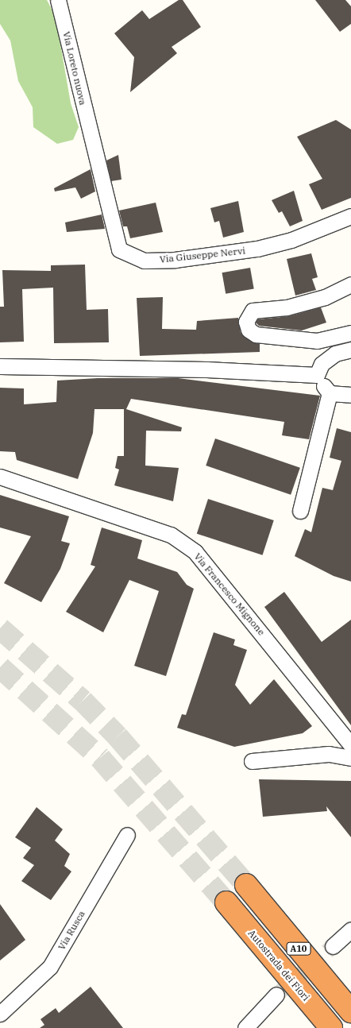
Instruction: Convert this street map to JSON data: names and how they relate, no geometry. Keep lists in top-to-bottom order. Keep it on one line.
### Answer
{"streets":{"highway":["A10","Autostrada dei Fiori"],"street":["Via Loreto nuova","Via Giuseppe Nervi","Via Francesco Mignone","Via Rusca"]},"crossings":[["Via Loreto nuova","Via Giuseppe Nervi"]]}
